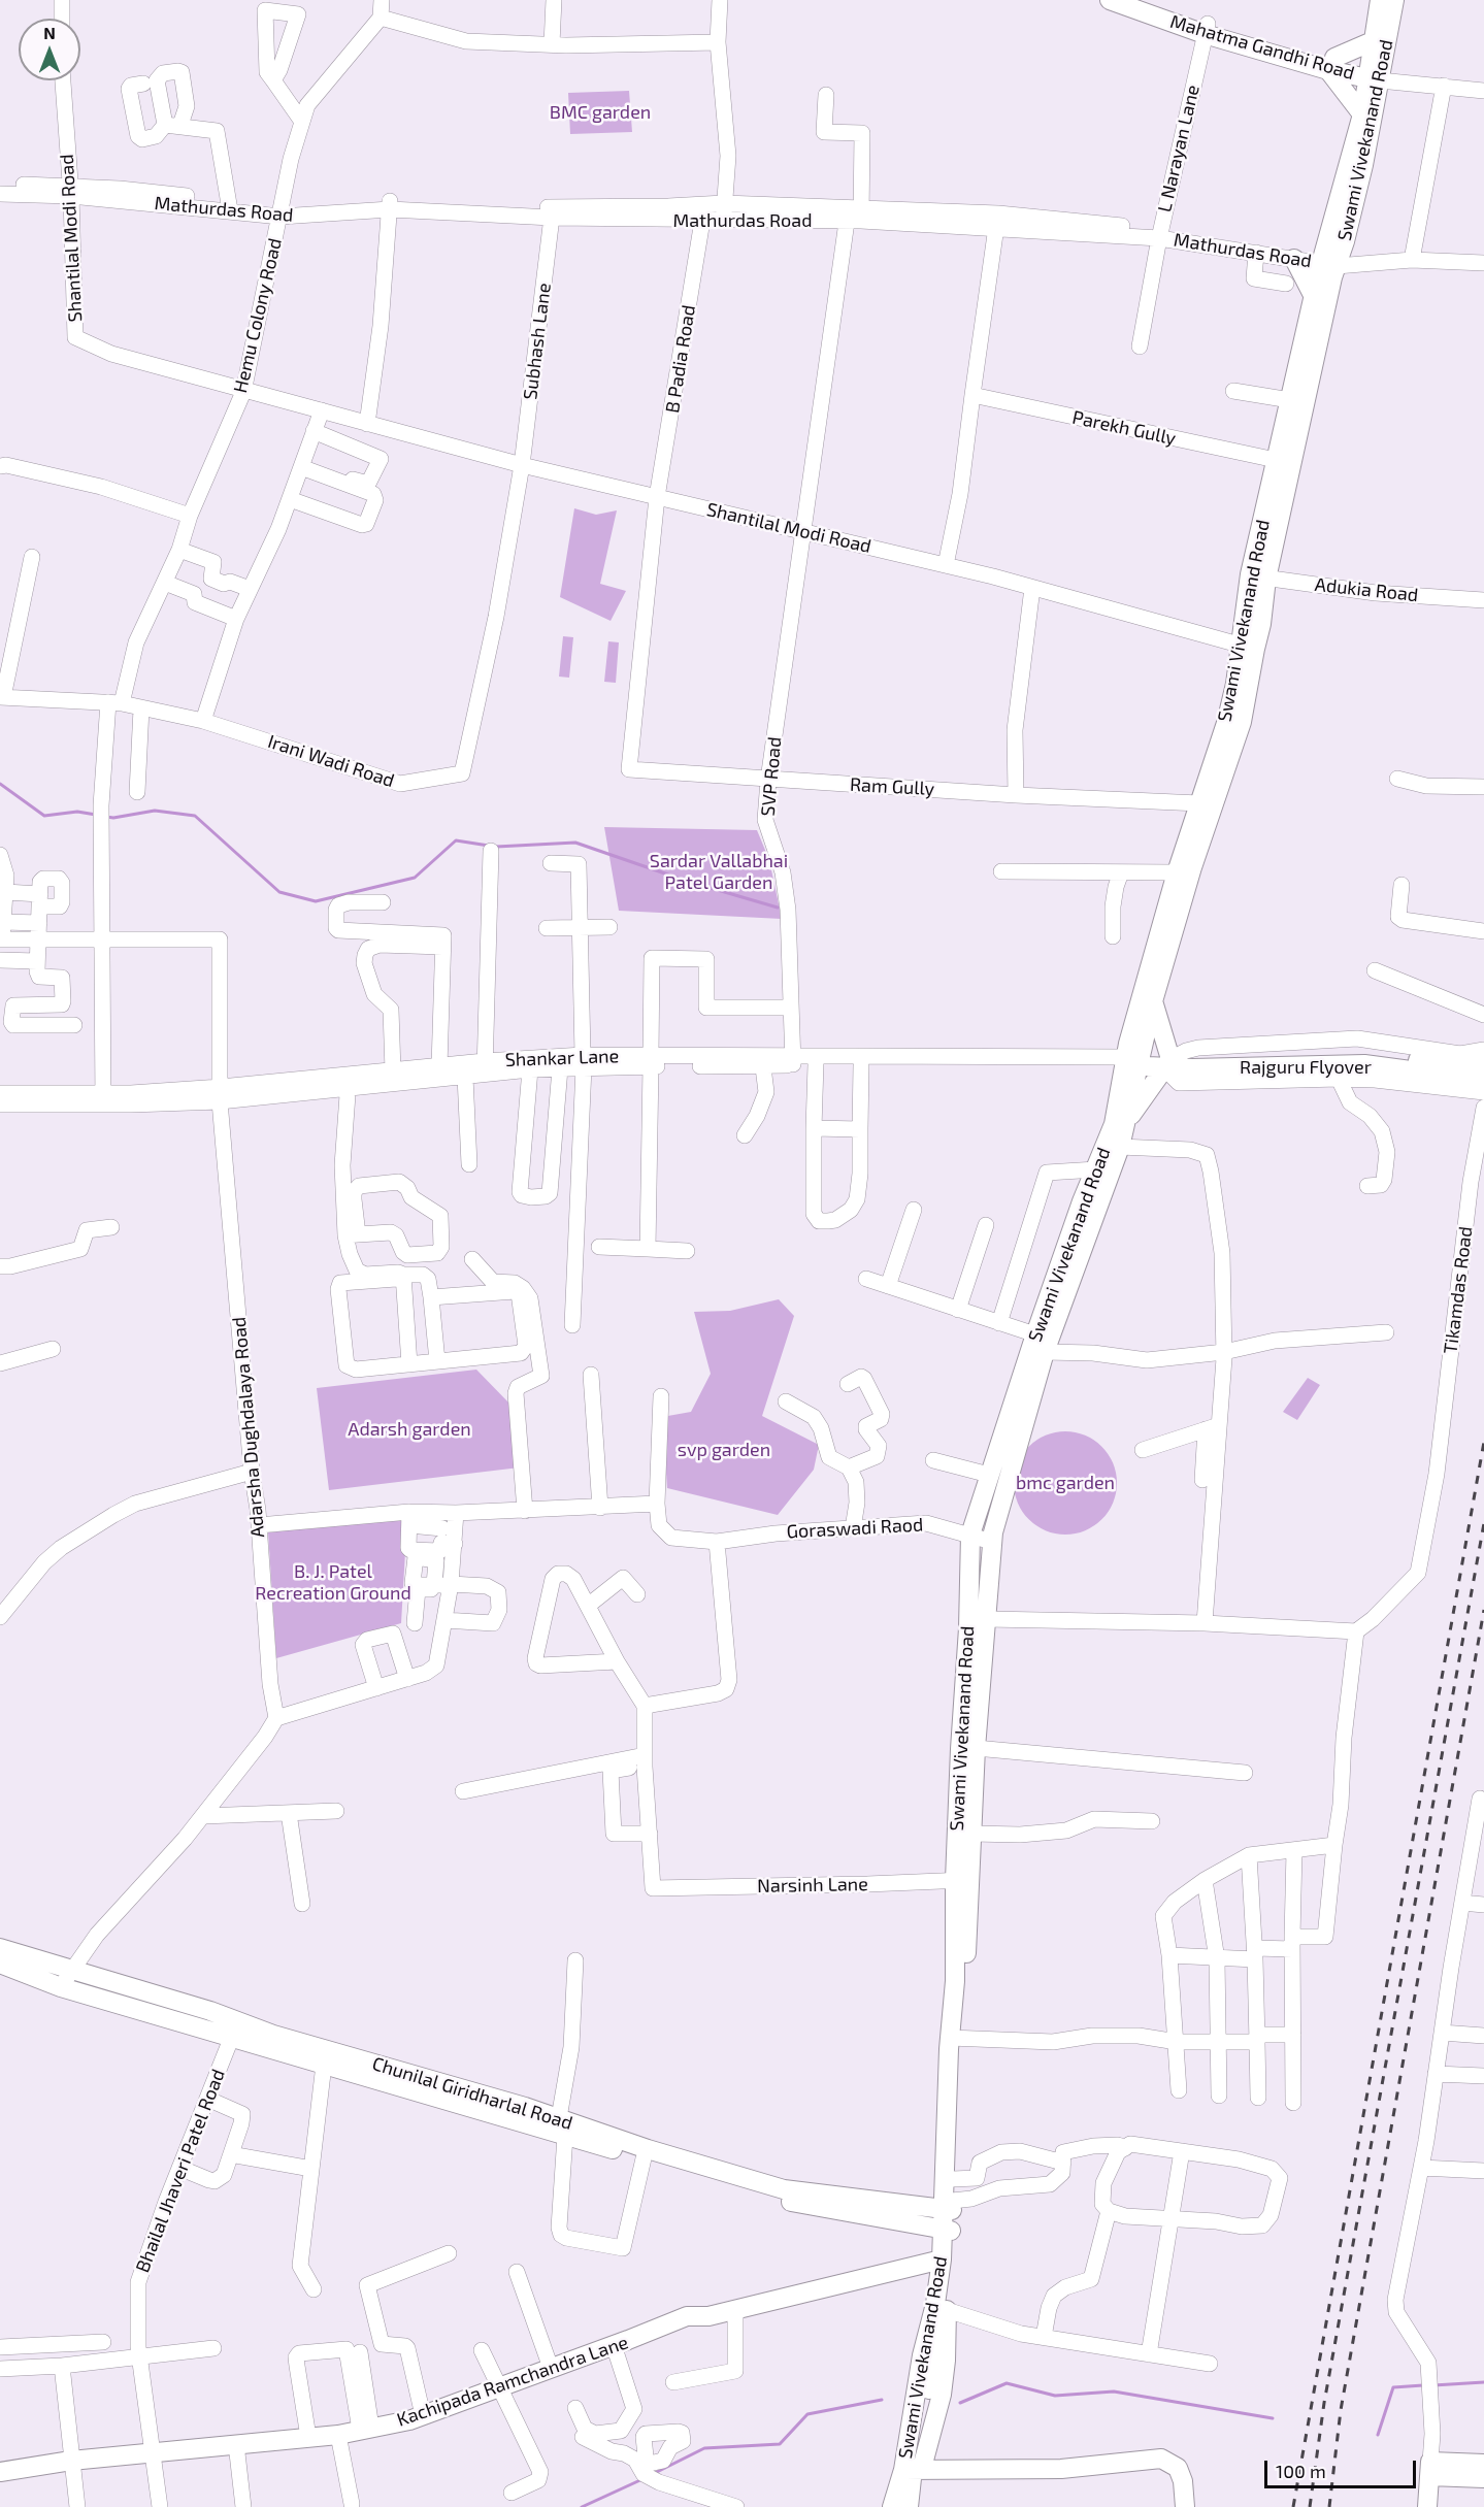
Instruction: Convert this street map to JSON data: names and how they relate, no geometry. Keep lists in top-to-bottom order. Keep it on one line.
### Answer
{"streets":{"main road":["Mahatma Gandhi Road","Swami Vivekanand Road","Rajguru Flyover","Chunilal Giridharlal Road","Kachipada Ramchandra Lane"],"street":["L Narayan Lane","Mathurdas Road","Shantilal Modi Road","Hemu Colony Road","Subhash Lane","B Padia Road","Parekh Gully","Adukia Road","Irani Wadi Road","SVP Road","Ram Gully","Shankar Lane","Tikamdas Road","Adarsha Dughdalaya Road","Goraswadi Raod","Narsinh Lane","Bhailal Jhaveri Patel Road"]},"crossings":[["Mahatma Gandhi Road","Swami Vivekanand Road"],["Mahatma Gandhi Road","L Narayan Lane"],["Swami Vivekanand Road","Mathurdas Road"],["Swami Vivekanand Road","Shantilal Modi Road"],["Swami Vivekanand Road","Parekh Gully"],["Swami Vivekanand Road","Adukia Road"],["Swami Vivekanand Road","Ram Gully"],["Swami Vivekanand Road","Shankar Lane"],["Swami Vivekanand Road","Rajguru Flyover"],["Swami Vivekanand Road","Goraswadi Raod"],["Swami Vivekanand Road","Narsinh Lane"],["Swami Vivekanand Road","Chunilal Giridharlal Road"],["Swami Vivekanand Road","Kachipada Ramchandra Lane"],["L Narayan Lane","Mathurdas Road"],["Mathurdas Road","Shantilal Modi Road"],["Mathurdas Road","Hemu Colony Road"],["Mathurdas Road","Subhash Lane"],["Mathurdas Road","B Padia Road"],["Mathurdas Road","SVP Road"],["Shantilal Modi Road","Hemu Colony Road"],["Shantilal Modi Road","Subhash Lane"],["Shantilal Modi Road","B Padia Road"],["Shantilal Modi Road","Irani Wadi Road"],["Shantilal Modi Road","SVP Road"],["Hemu Colony Road","Irani Wadi Road"],["Hemu Colony Road","Shankar Lane"],["Hemu Colony Road","Adarsha Dughdalaya Road"],["Subhash Lane","Irani Wadi Road"],["B Padia Road","SVP Road"],["B Padia Road","Ram Gully"],["SVP Road","Ram Gully"],["SVP Road","Shankar Lane"],["Shankar Lane","Rajguru Flyover"],["Shankar Lane","Adarsha Dughdalaya Road"],["Chunilal Giridharlal Road","Bhailal Jhaveri Patel Road"],["Bhailal Jhaveri Patel Road","Kachipada Ramchandra Lane"]],"parks":["BMC garden","Sardar Vallabhai Patel Garden","Adarsh garden","svp garden","bmc garden","B. J. Patel Recreation Ground"],"scale_bar":"100 m","north":"top"}
